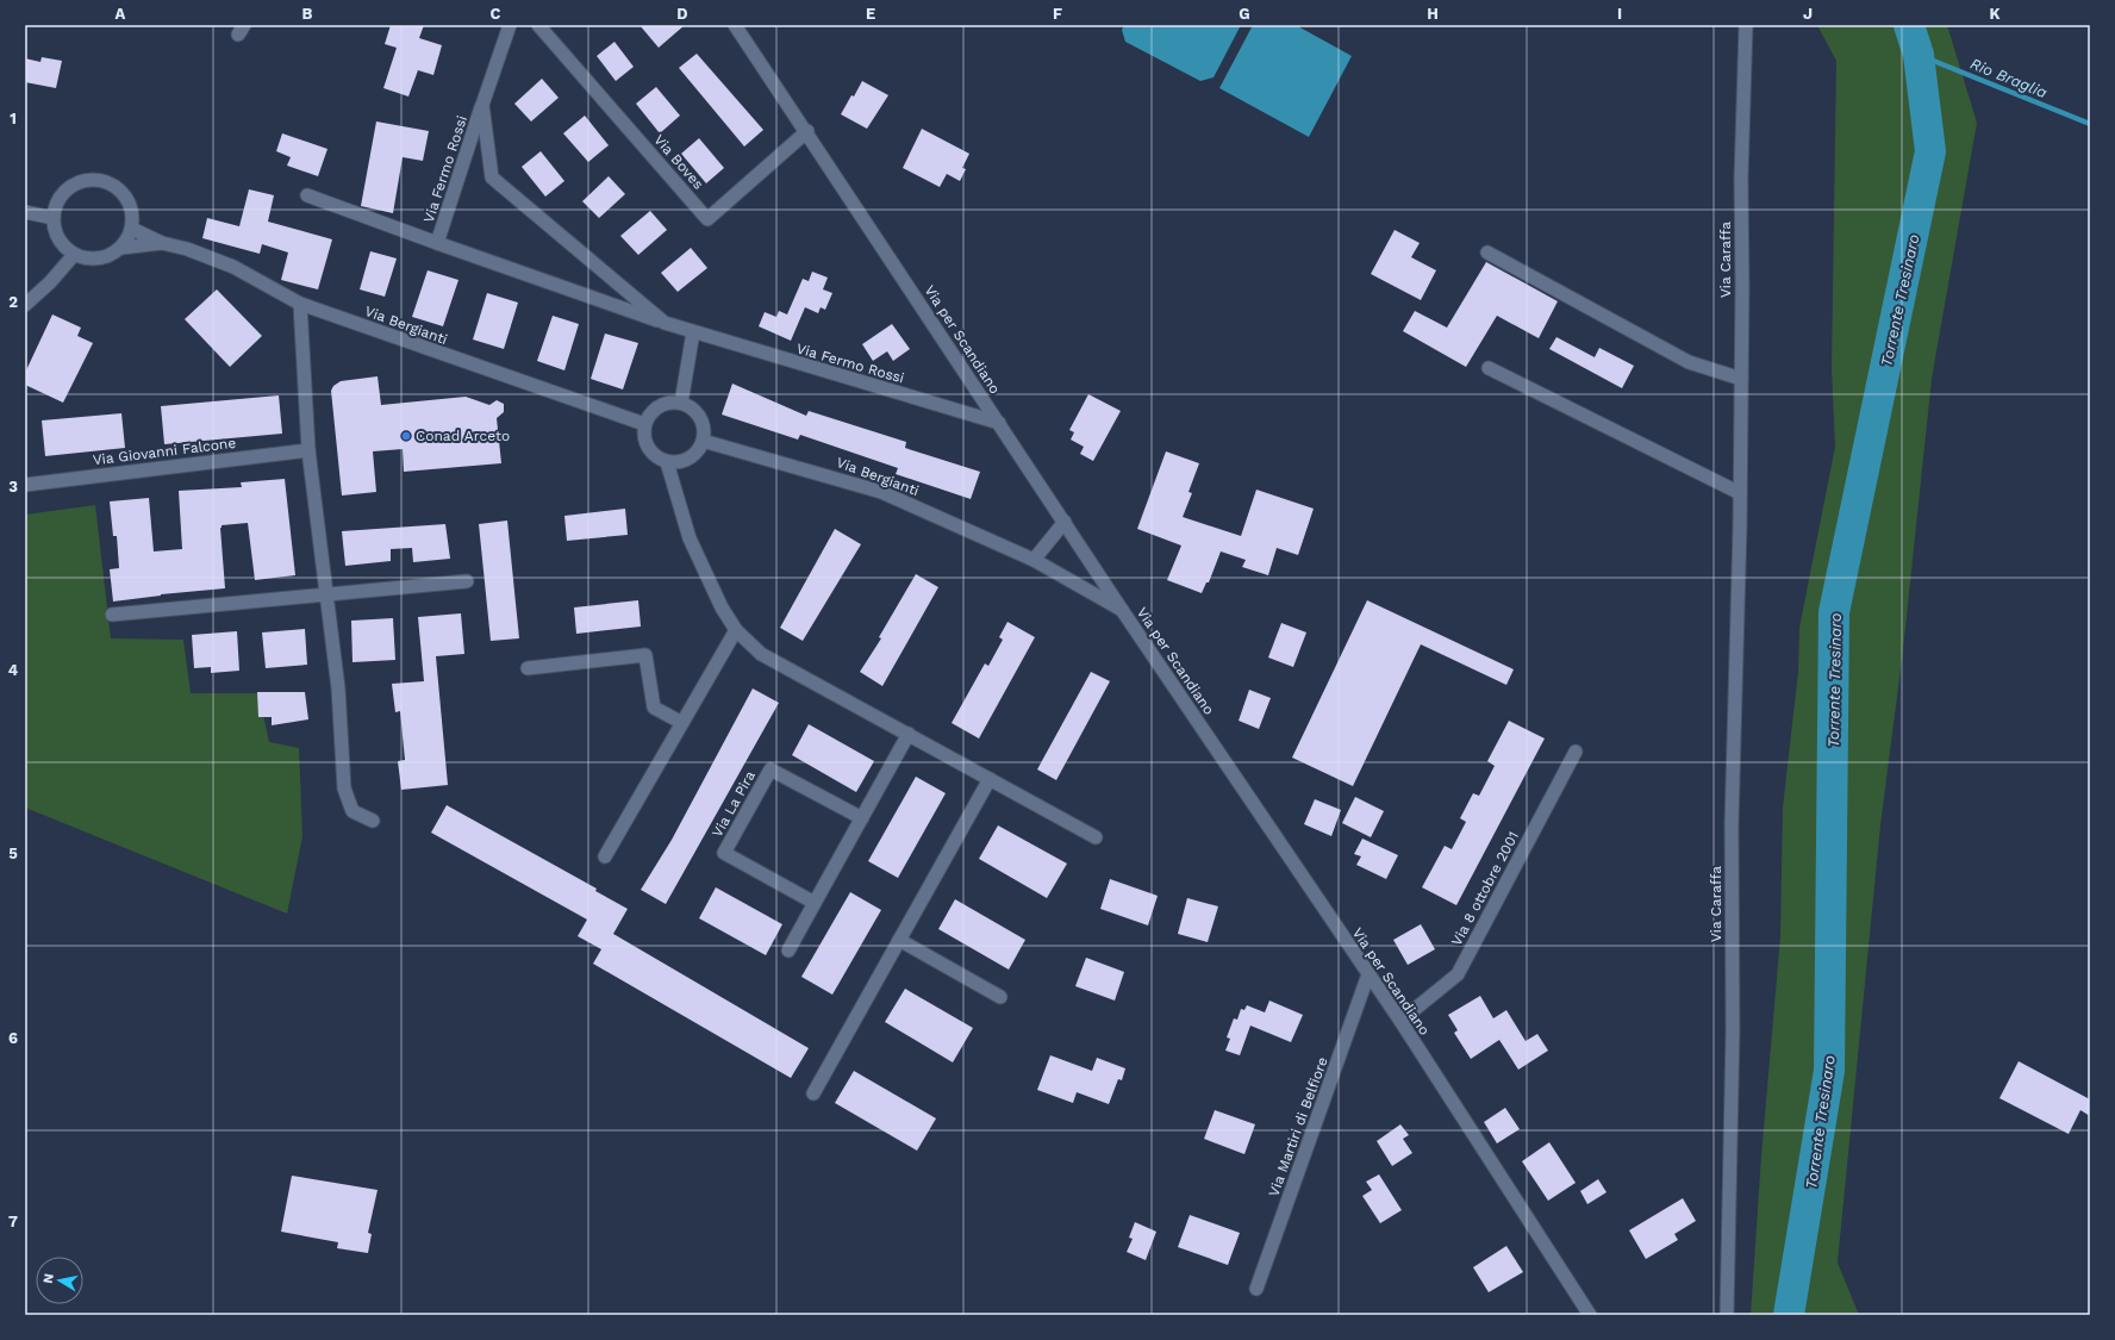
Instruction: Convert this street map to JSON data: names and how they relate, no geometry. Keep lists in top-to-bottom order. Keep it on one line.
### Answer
{"streets":{"street":["Via Boves","Via Fermo Rossi","Via Caraffa","Via Bergianti","Via per Scandiano","Via Giovanni Falcone","Via La Pira","Via 8 ottobre 2001","Via Martiri di Belfiore"]},"crossings":[["Via Boves","Via per Scandiano"],["Via Fermo Rossi","Via per Scandiano"],["Via Bergianti","Via per Scandiano"],["Via per Scandiano","Via 8 ottobre 2001"],["Via per Scandiano","Via Martiri di Belfiore"]],"water":["Rio Braglia","Torrente Tresinaro"],"places":["Conad Arceto"],"north":"left","grid":{"columns":["A","B","C","D","E","F","G","H","I","J","K"],"rows":["1","2","3","4","5","6","7"]}}
